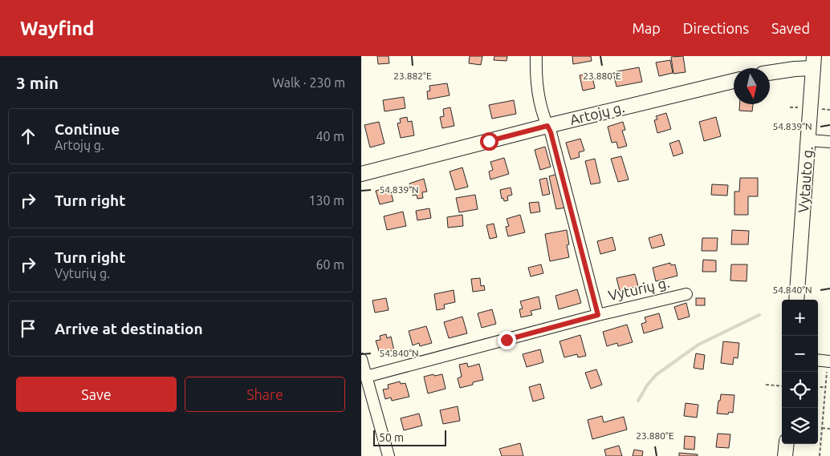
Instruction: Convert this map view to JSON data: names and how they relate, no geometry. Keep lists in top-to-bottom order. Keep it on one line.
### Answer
{"streets":{"main road":["Artojų g.","Vytauto g."],"street":["Vyturių g."]},"scale_bar":"50 m","north":"bottom","page":{"header":"Wayfind","nav":["Map","Directions","Saved"],"heading":["3 min","Walk · 230 m"],"list":[["Continue","Artojų g.","40 m"],["Turn right","130 m"],["Turn right","Vyturių g.","60 m"],"Arrive at destination"],"map_buttons":["+","−"],"buttons":["Save","Share"],"scale":"50 m"},"coordinates":["23.882°E","23.880°E","54.839°N","54.840°N"]}
